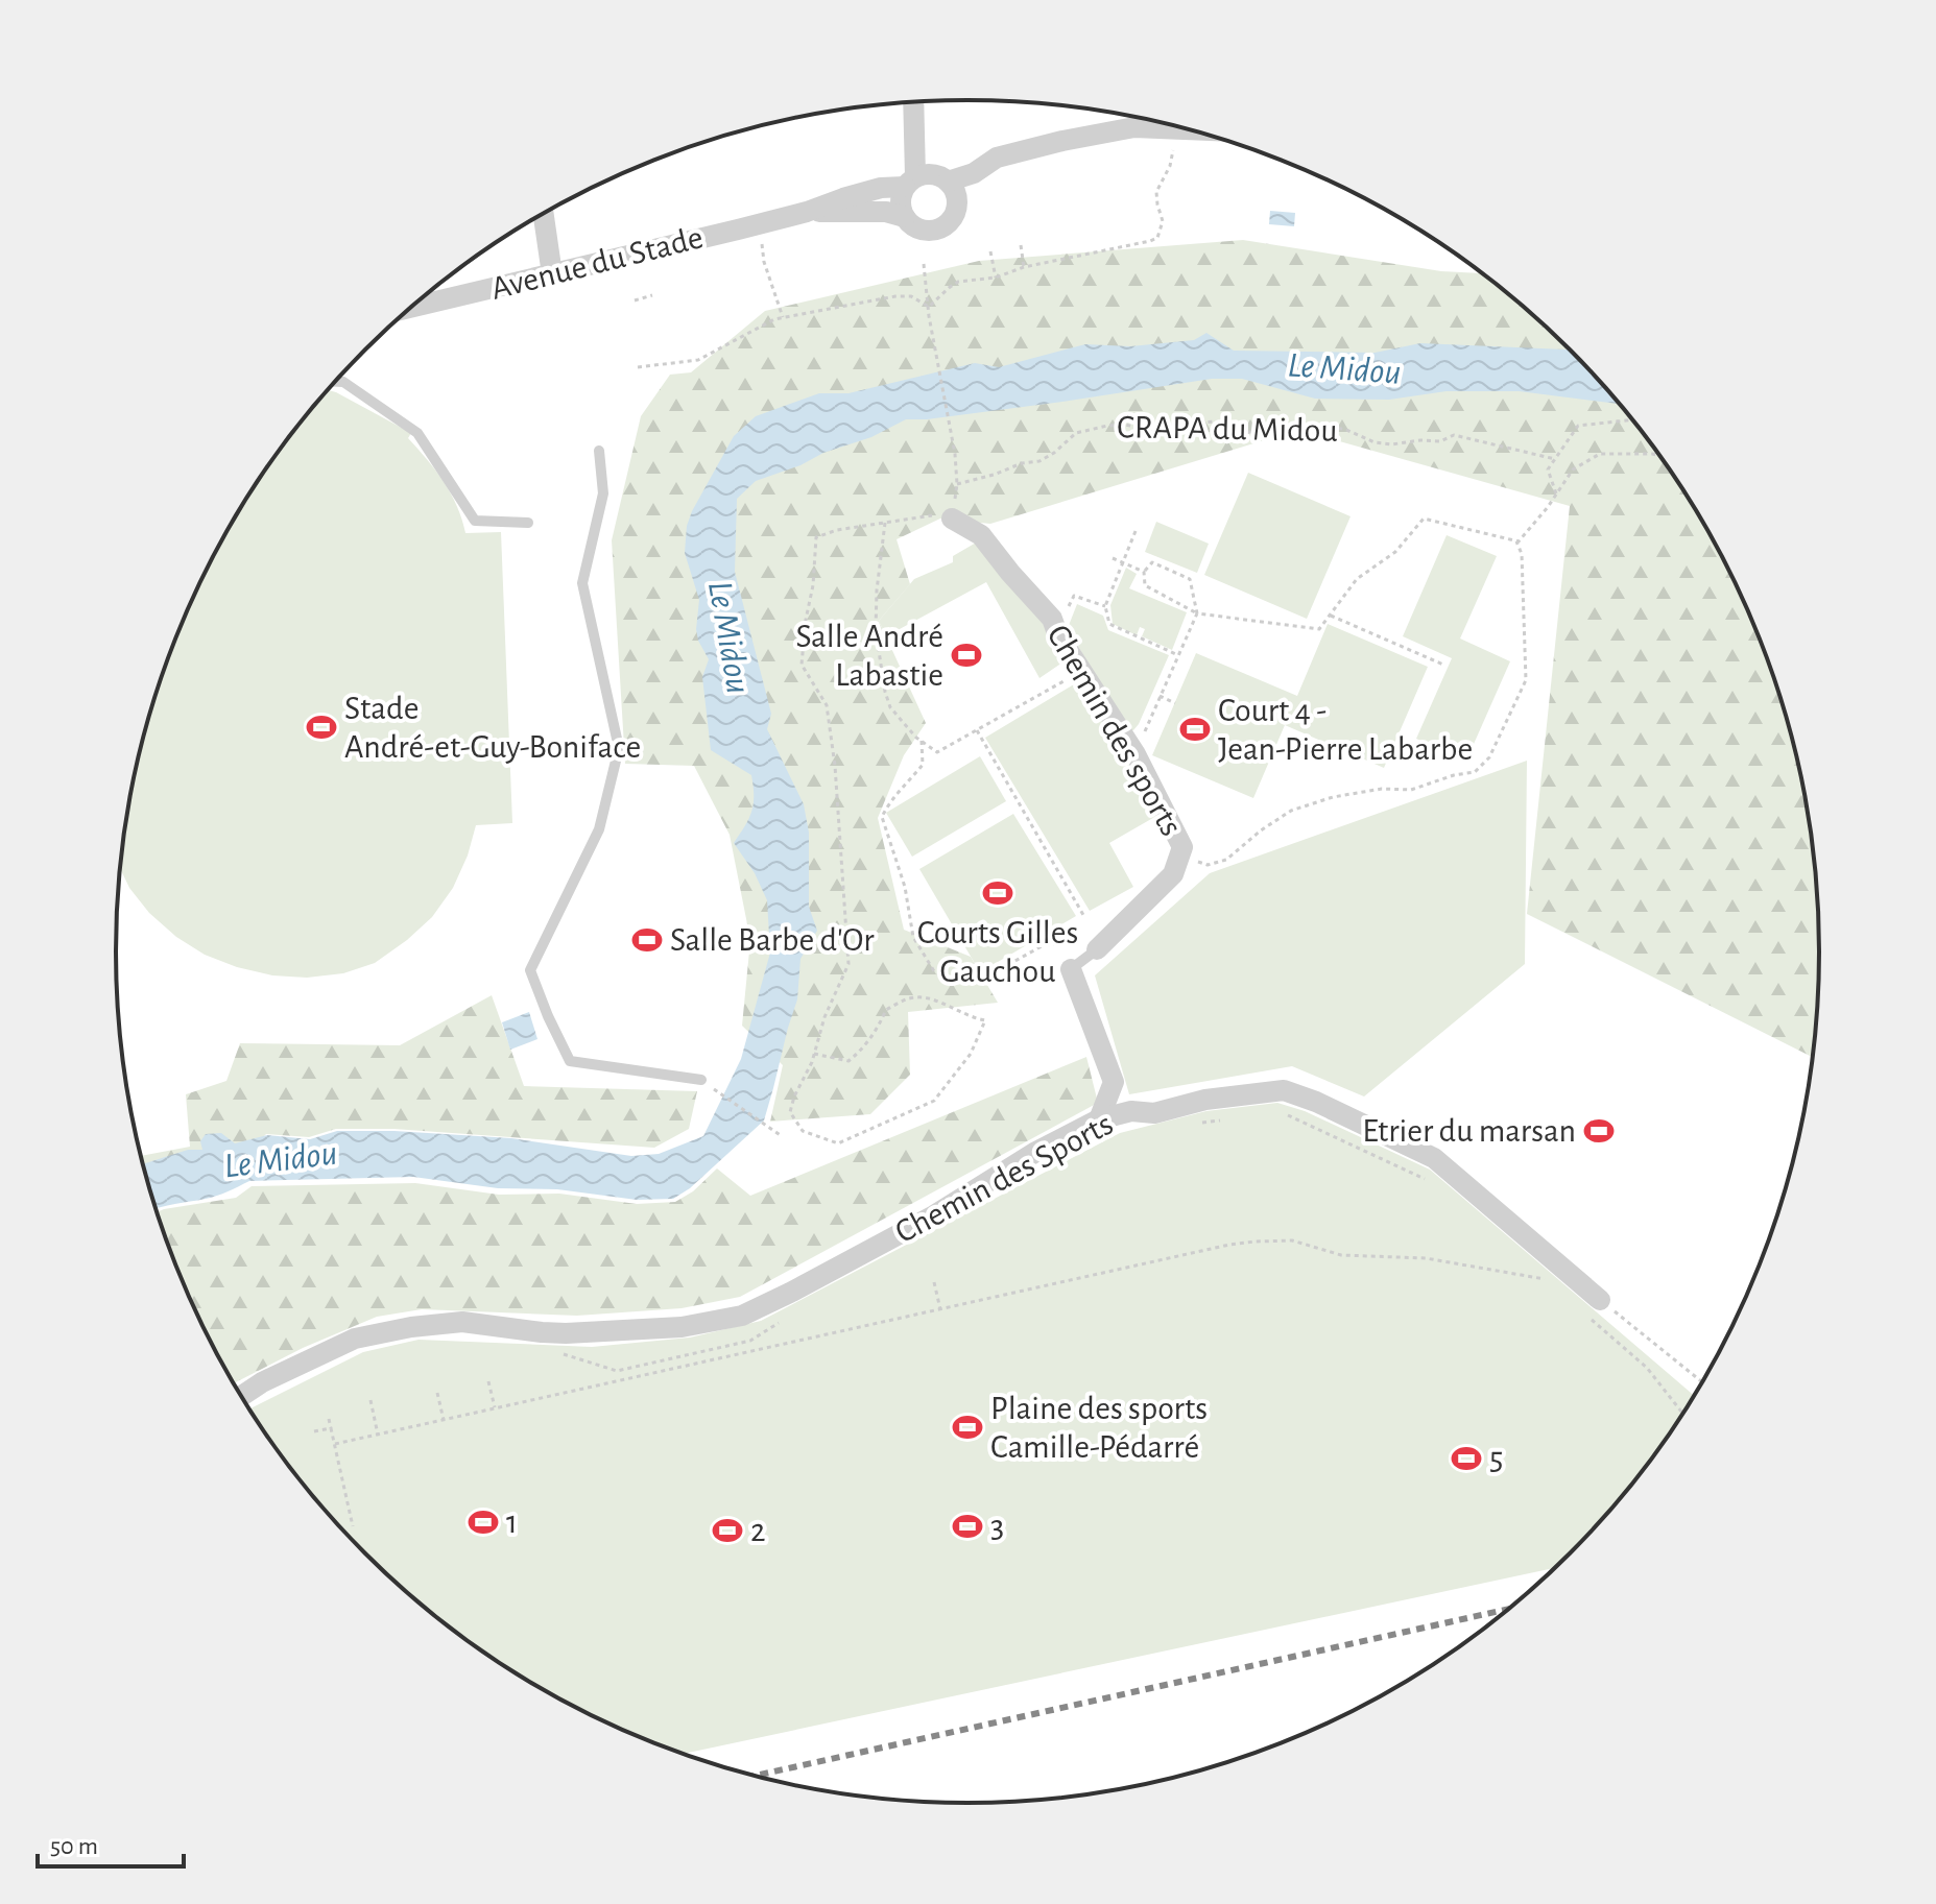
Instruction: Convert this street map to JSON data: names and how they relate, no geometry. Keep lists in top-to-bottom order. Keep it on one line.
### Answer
{"streets":{"street":["Avenue du Stade","Chemin des sports","Chemin des Sports"],"path":["CRAPA du Midou"]},"water":["Le Midou"],"places":{"sports":["Salle André Labastie","Stade André-et-Guy-Boniface","Court 4 - Jean-Pierre Labarbe","Courts Gilles Gauchou","Salle Barbe d'Or","Etrier du marsan","Plaine des sports Camille-Pédarré","5","1","3","2"]},"scale_bar":"50 m"}
